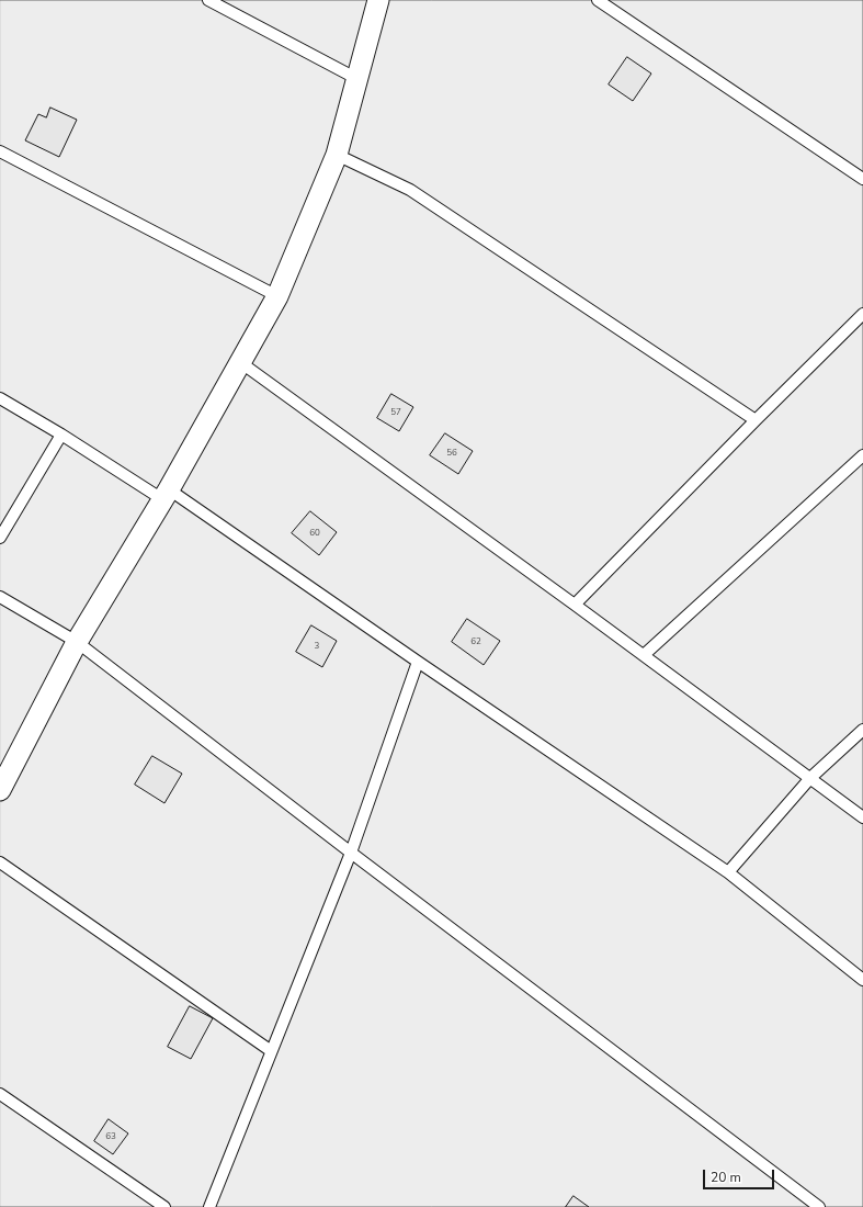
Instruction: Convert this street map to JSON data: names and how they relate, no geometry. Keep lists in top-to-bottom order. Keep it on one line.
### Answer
{"house_numbers":["57","56","60","62","3","63"],"scale_bar":"20 m"}
